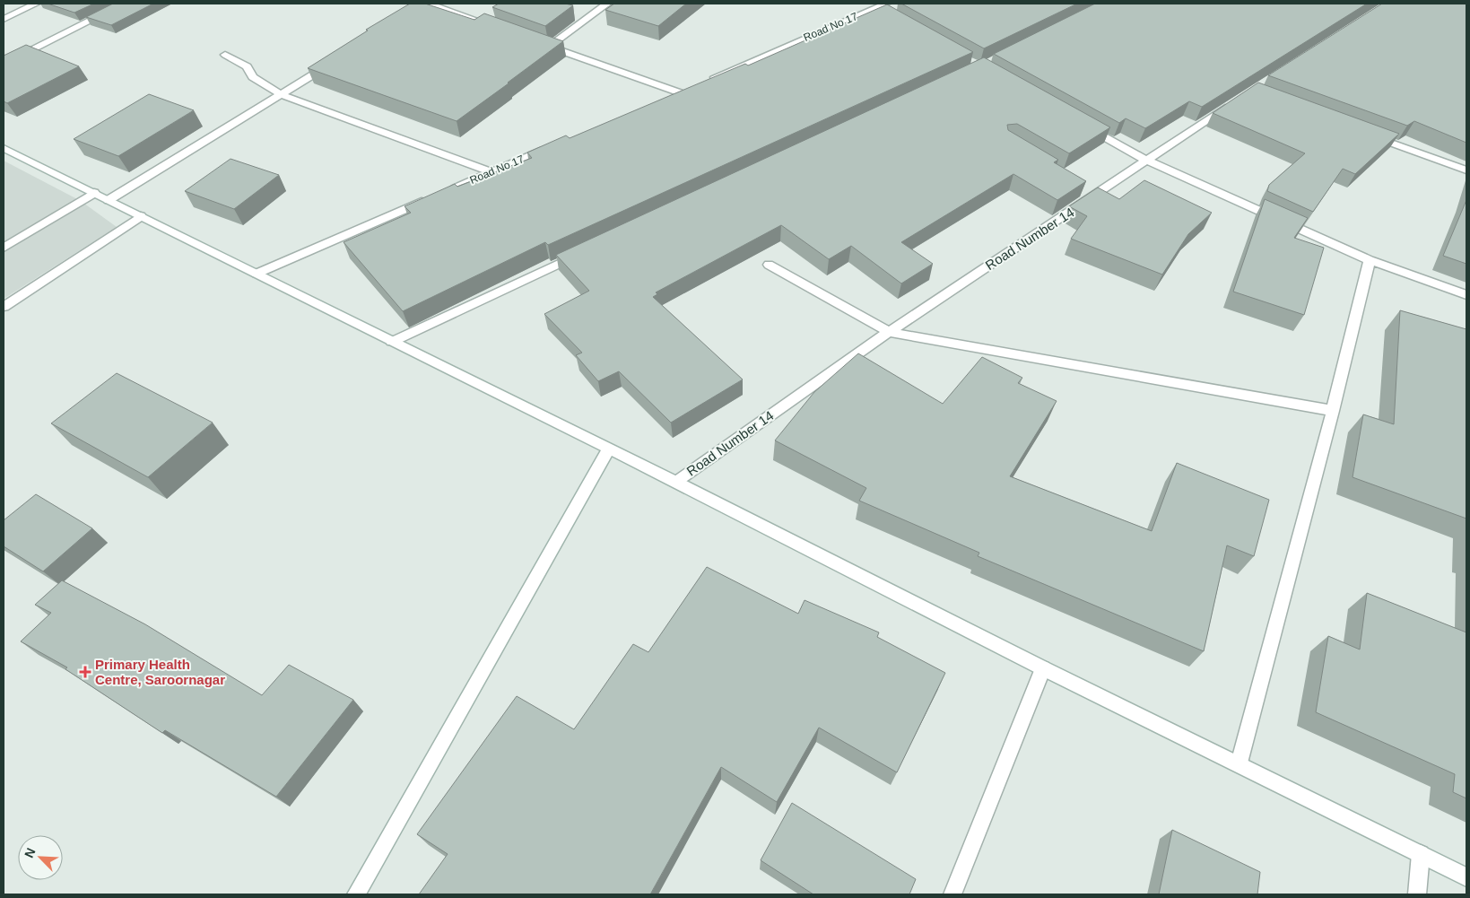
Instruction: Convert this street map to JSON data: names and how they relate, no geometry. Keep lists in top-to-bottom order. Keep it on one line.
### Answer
{"streets":{"street":["Road No 17","Road Number 14"]},"places":{"health":["Primary Health Centre, Saroornagar"]},"north":"top left"}
